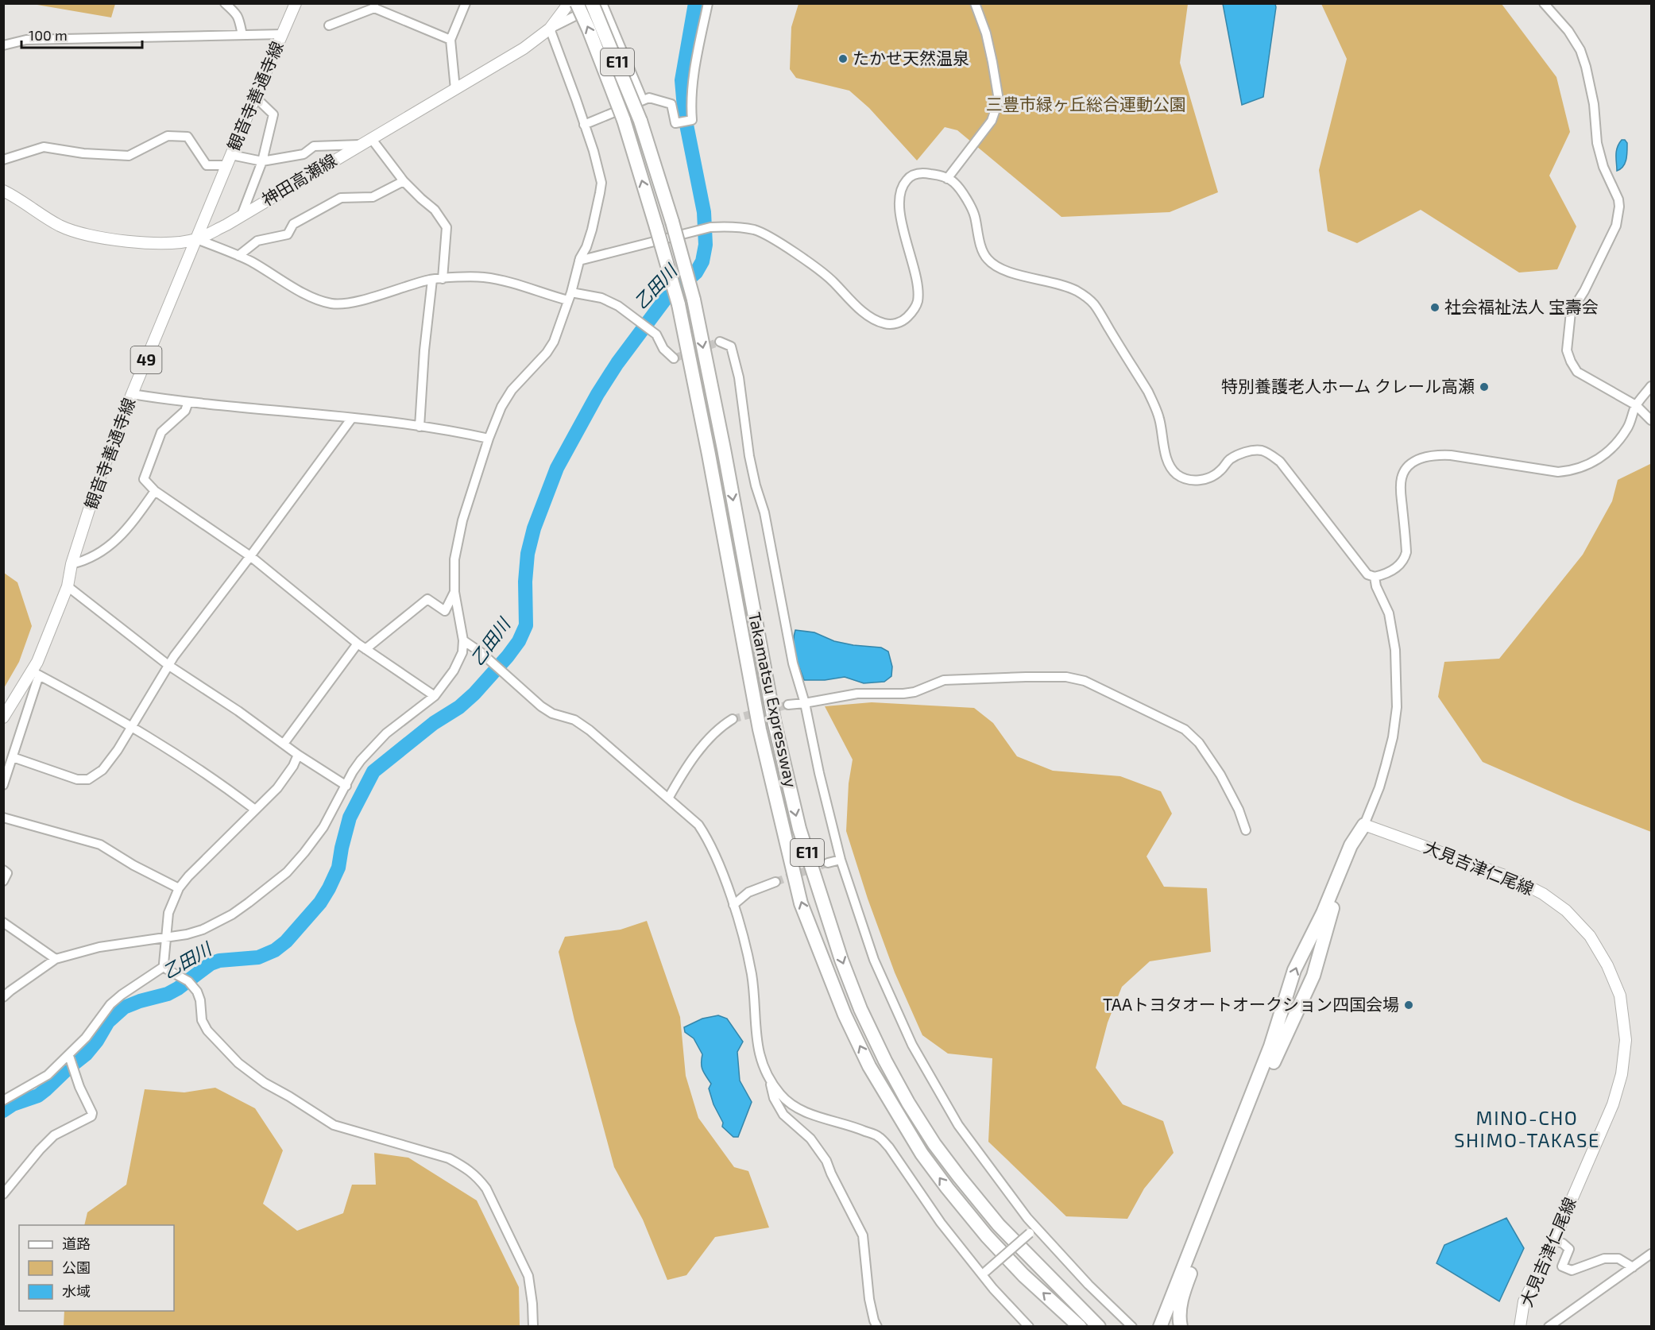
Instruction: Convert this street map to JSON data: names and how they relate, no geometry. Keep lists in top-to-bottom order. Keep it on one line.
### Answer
{"streets":{"highway":["E11","Takamatsu Expressway"],"main road":["観音寺善通寺線","神田高瀬線","49","大見吉津仁尾線"]},"crossings":[["観音寺善通寺線","神田高瀬線"]],"districts":["MINO-CHO SHIMO-TAKASE"],"water":["乙田川"],"parks":["三豊市緑ヶ丘総合運動公園"],"places":["たかせ天然温泉","社会福祉法人 宝壽会","特別養護老人ホーム クレール高瀬","TAAトヨタオートオークション四国会場"],"legend":["道路","公園","水域"],"scale_bar":"100 m"}
